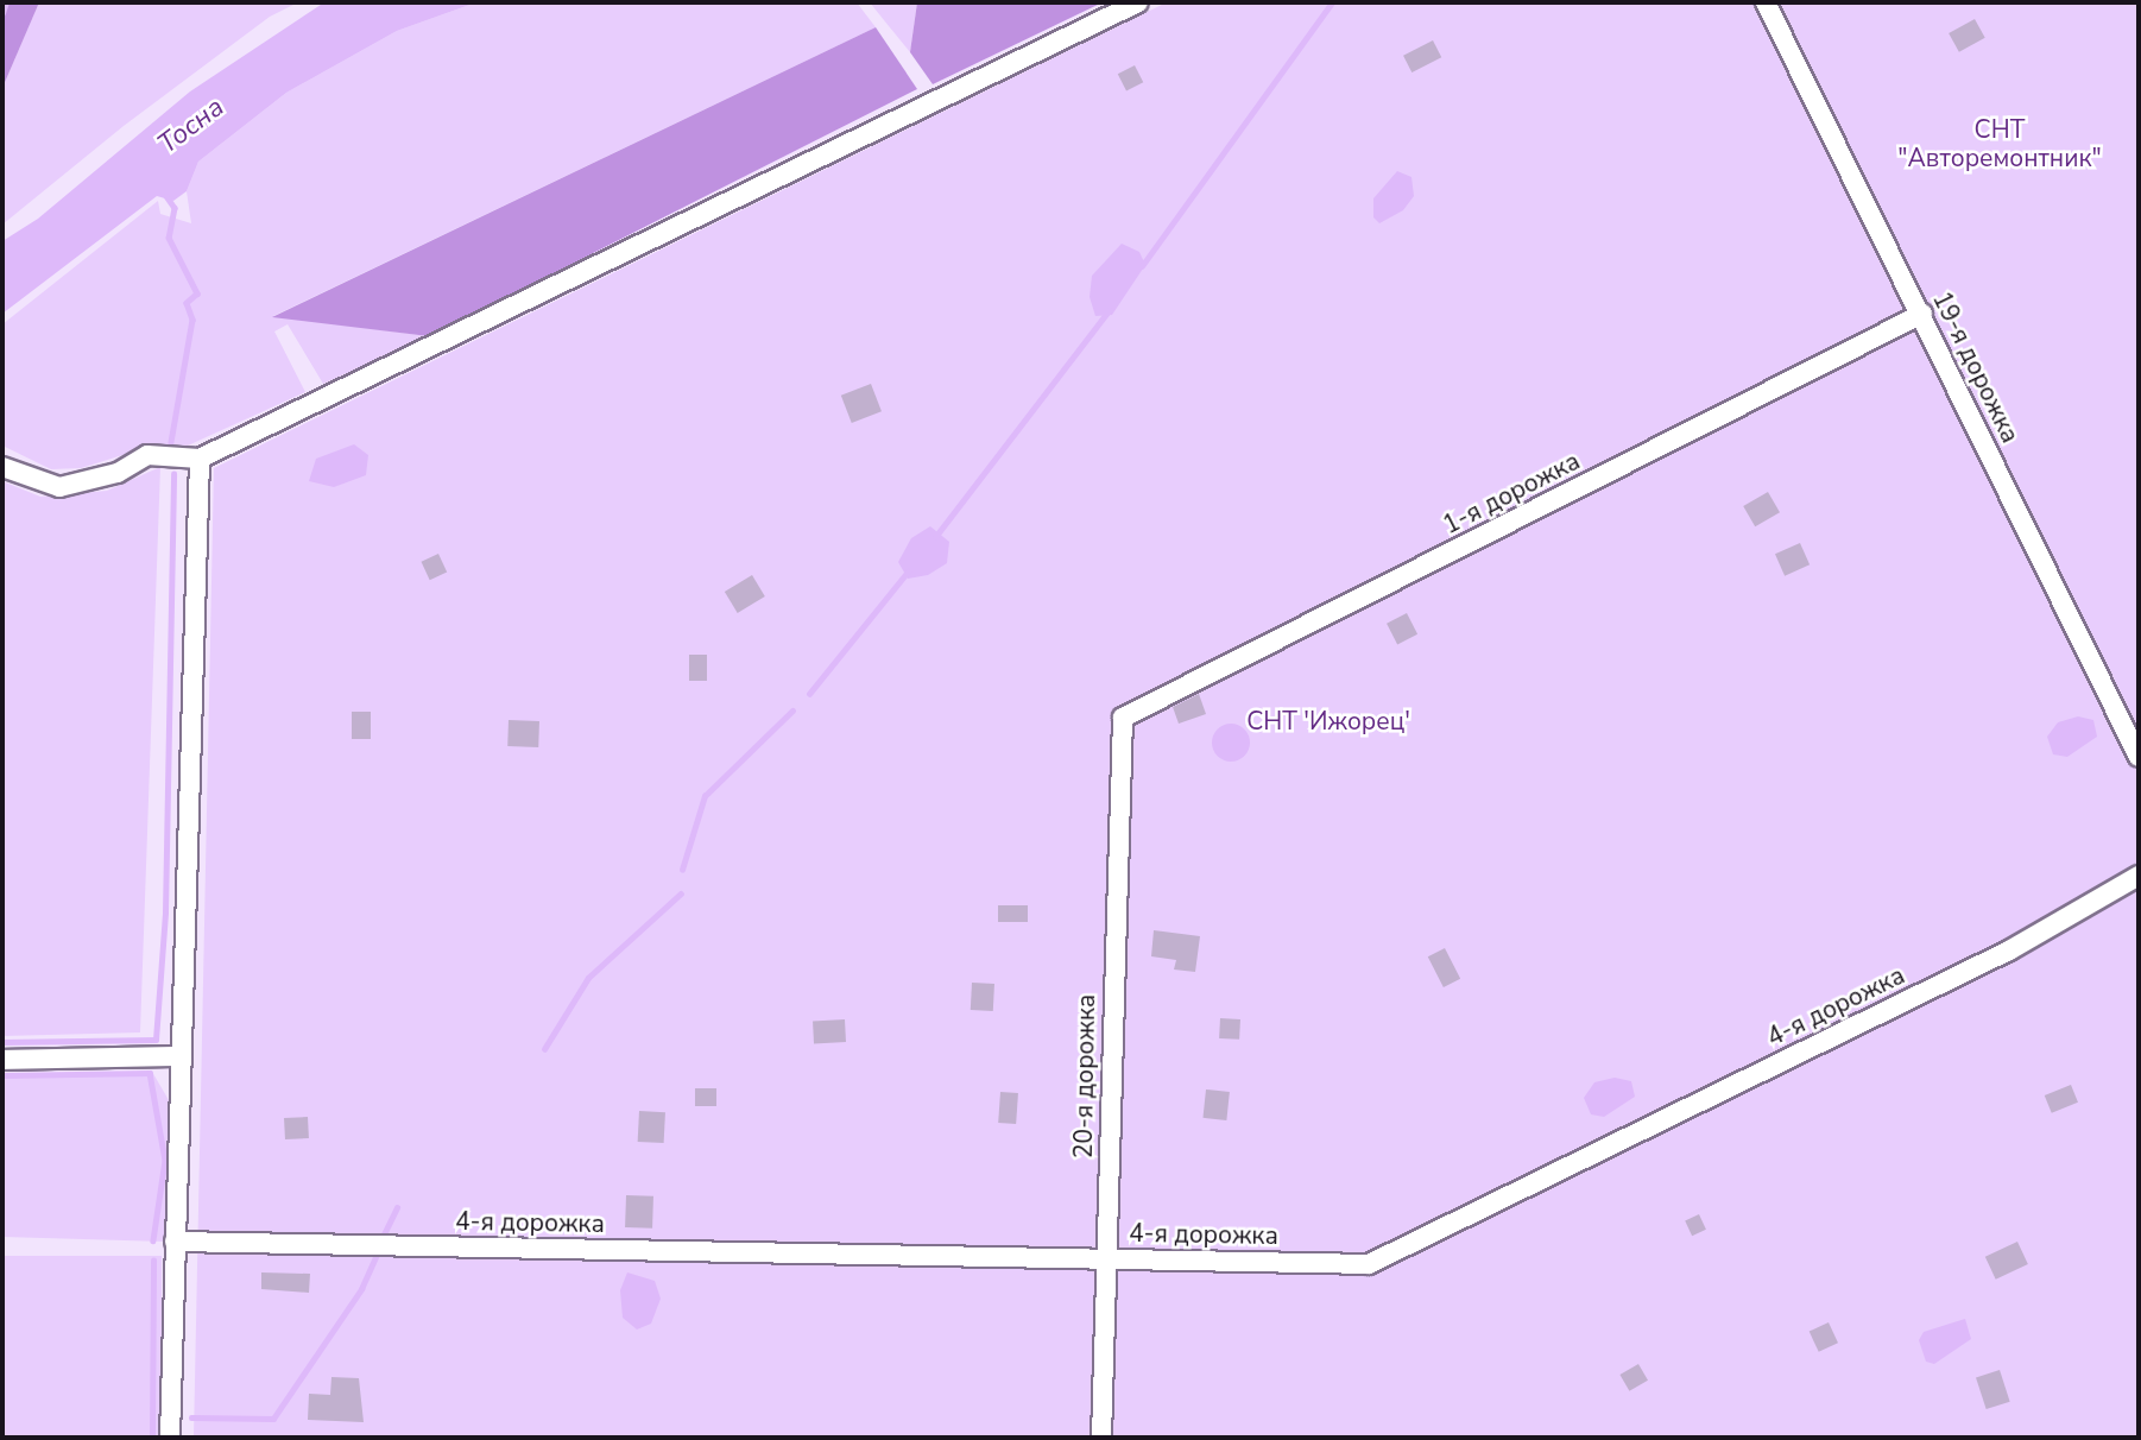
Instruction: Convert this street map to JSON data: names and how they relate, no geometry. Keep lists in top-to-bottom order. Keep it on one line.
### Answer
{"streets":{"street":["19-я дорожка","1-я дорожка","4-я дорожка","20-я дорожка"]},"crossings":[["19-я дорожка","1-я дорожка"],["1-я дорожка","20-я дорожка"],["4-я дорожка","20-я дорожка"]],"water":["Тосна"],"parks":["СНТ \"Авторемонтник\"","СНТ 'Ижорец'"]}
